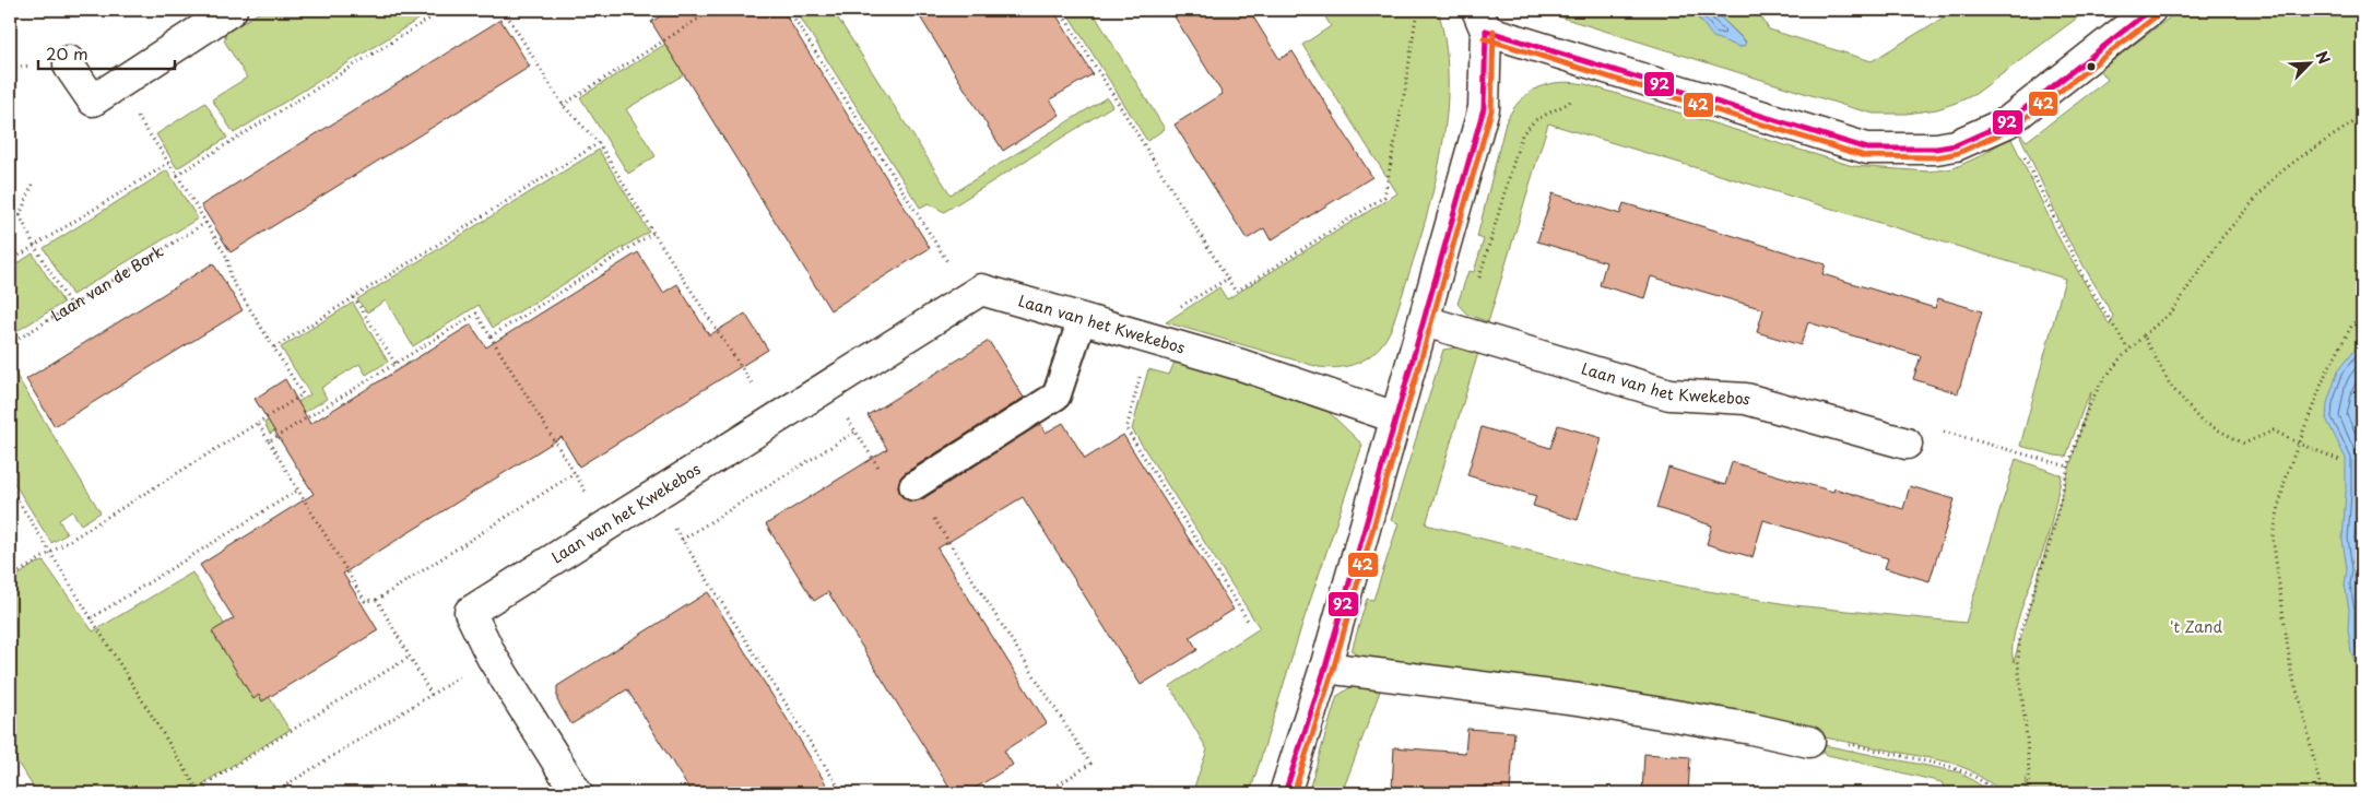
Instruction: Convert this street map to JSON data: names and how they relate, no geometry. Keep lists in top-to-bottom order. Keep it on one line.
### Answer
{"streets":{"street":["Laan van het Kwekebos"],"path":["Laan van de Bork"]},"parks":["'t Zand"],"lines":["transit line 92","transit line 42"],"scale_bar":"20 m","north":"top right"}
